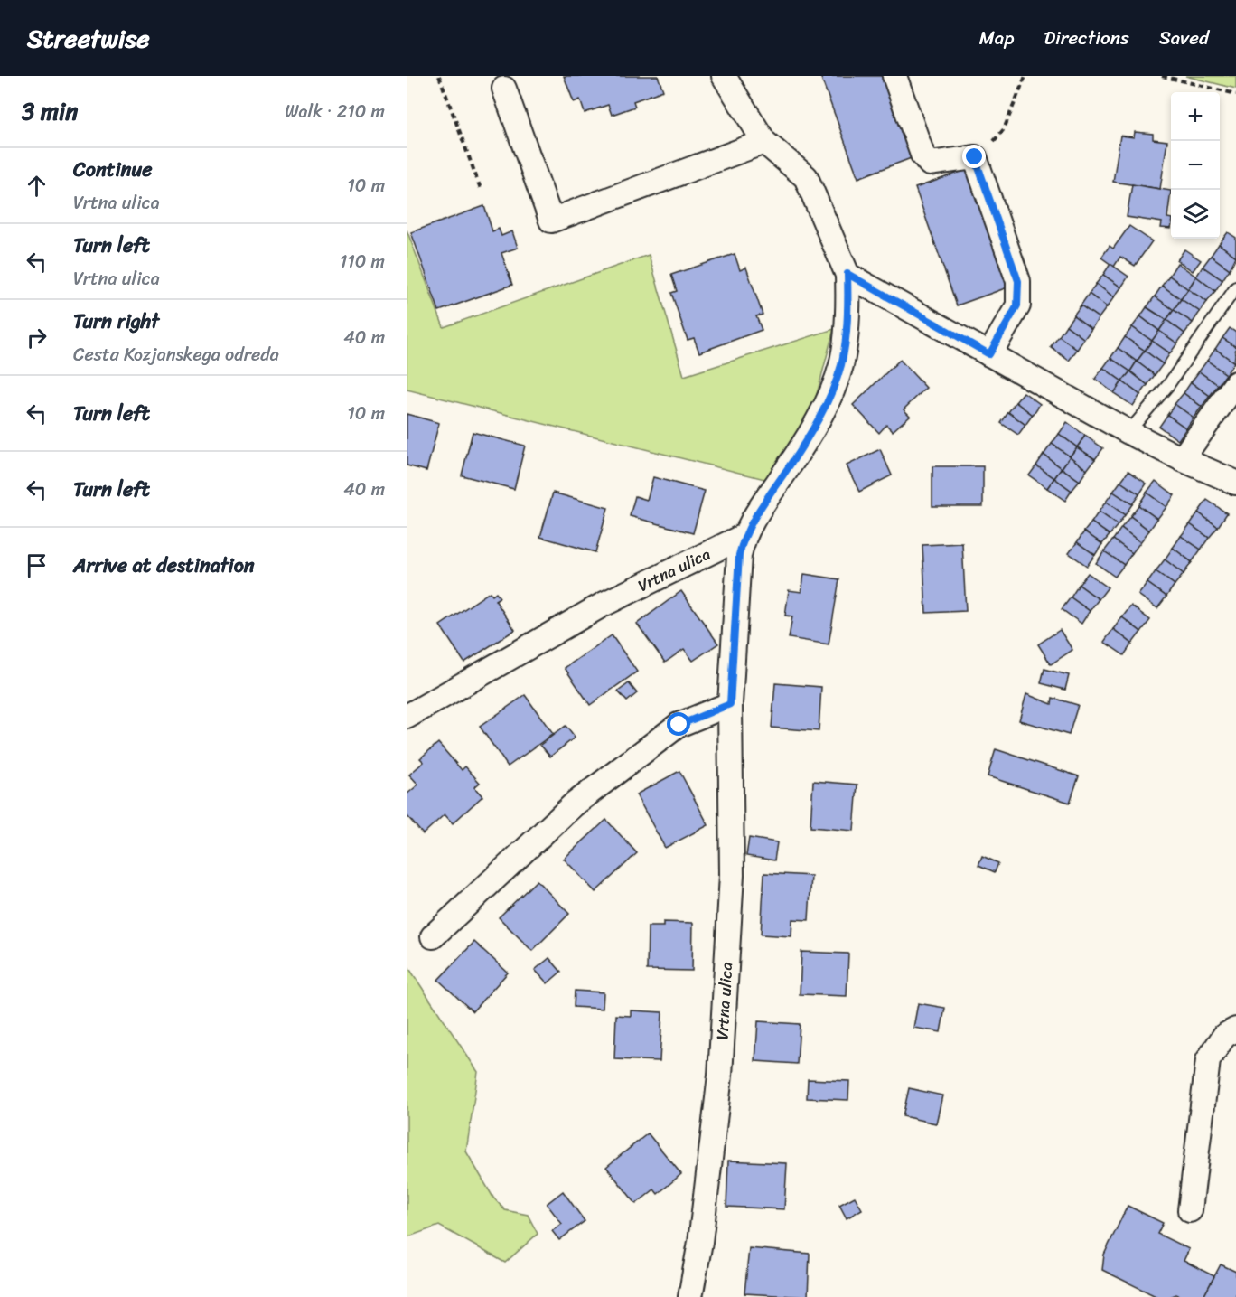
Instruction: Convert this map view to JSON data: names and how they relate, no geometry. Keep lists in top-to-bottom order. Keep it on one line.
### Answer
{"streets":{"street":["Vrtna ulica"]},"page":{"header":"Streetwise","nav":["Map","Directions","Saved"],"heading":["3 min","Walk · 210 m"],"map_buttons":["+","−"],"list":[["Continue","Vrtna ulica","10 m"],["Turn left","Vrtna ulica","110 m"],["Turn right","Cesta Kozjanskega odreda","40 m"],["Turn left","10 m"],["Turn left","40 m"],"Arrive at destination"]}}
